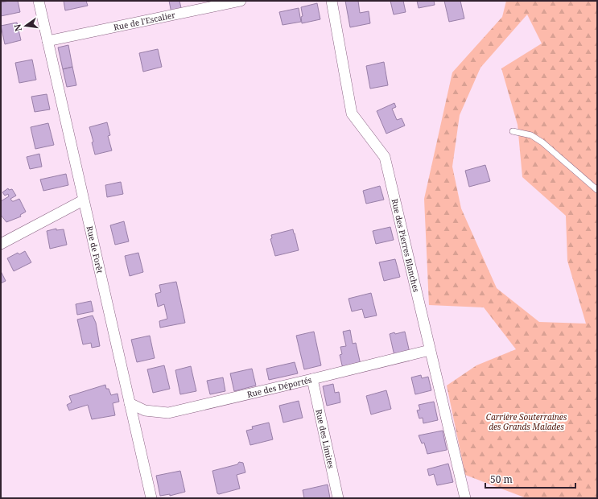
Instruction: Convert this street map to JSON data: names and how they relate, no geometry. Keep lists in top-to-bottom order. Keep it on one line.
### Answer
{"streets":{"street":["Rue de l'Escalier","Rue des Pierres Blanches","Rue de Forêt","Rue des Déportés","Rue des Limites"]},"crossings":[["Rue de l'Escalier","Rue de Forêt"],["Rue des Pierres Blanches","Rue des Déportés"],["Rue de Forêt","Rue des Déportés"],["Rue des Déportés","Rue des Limites"]],"parks":["Carrière Souterraines des Grands Malades"],"scale_bar":"50 m","north":"left"}
